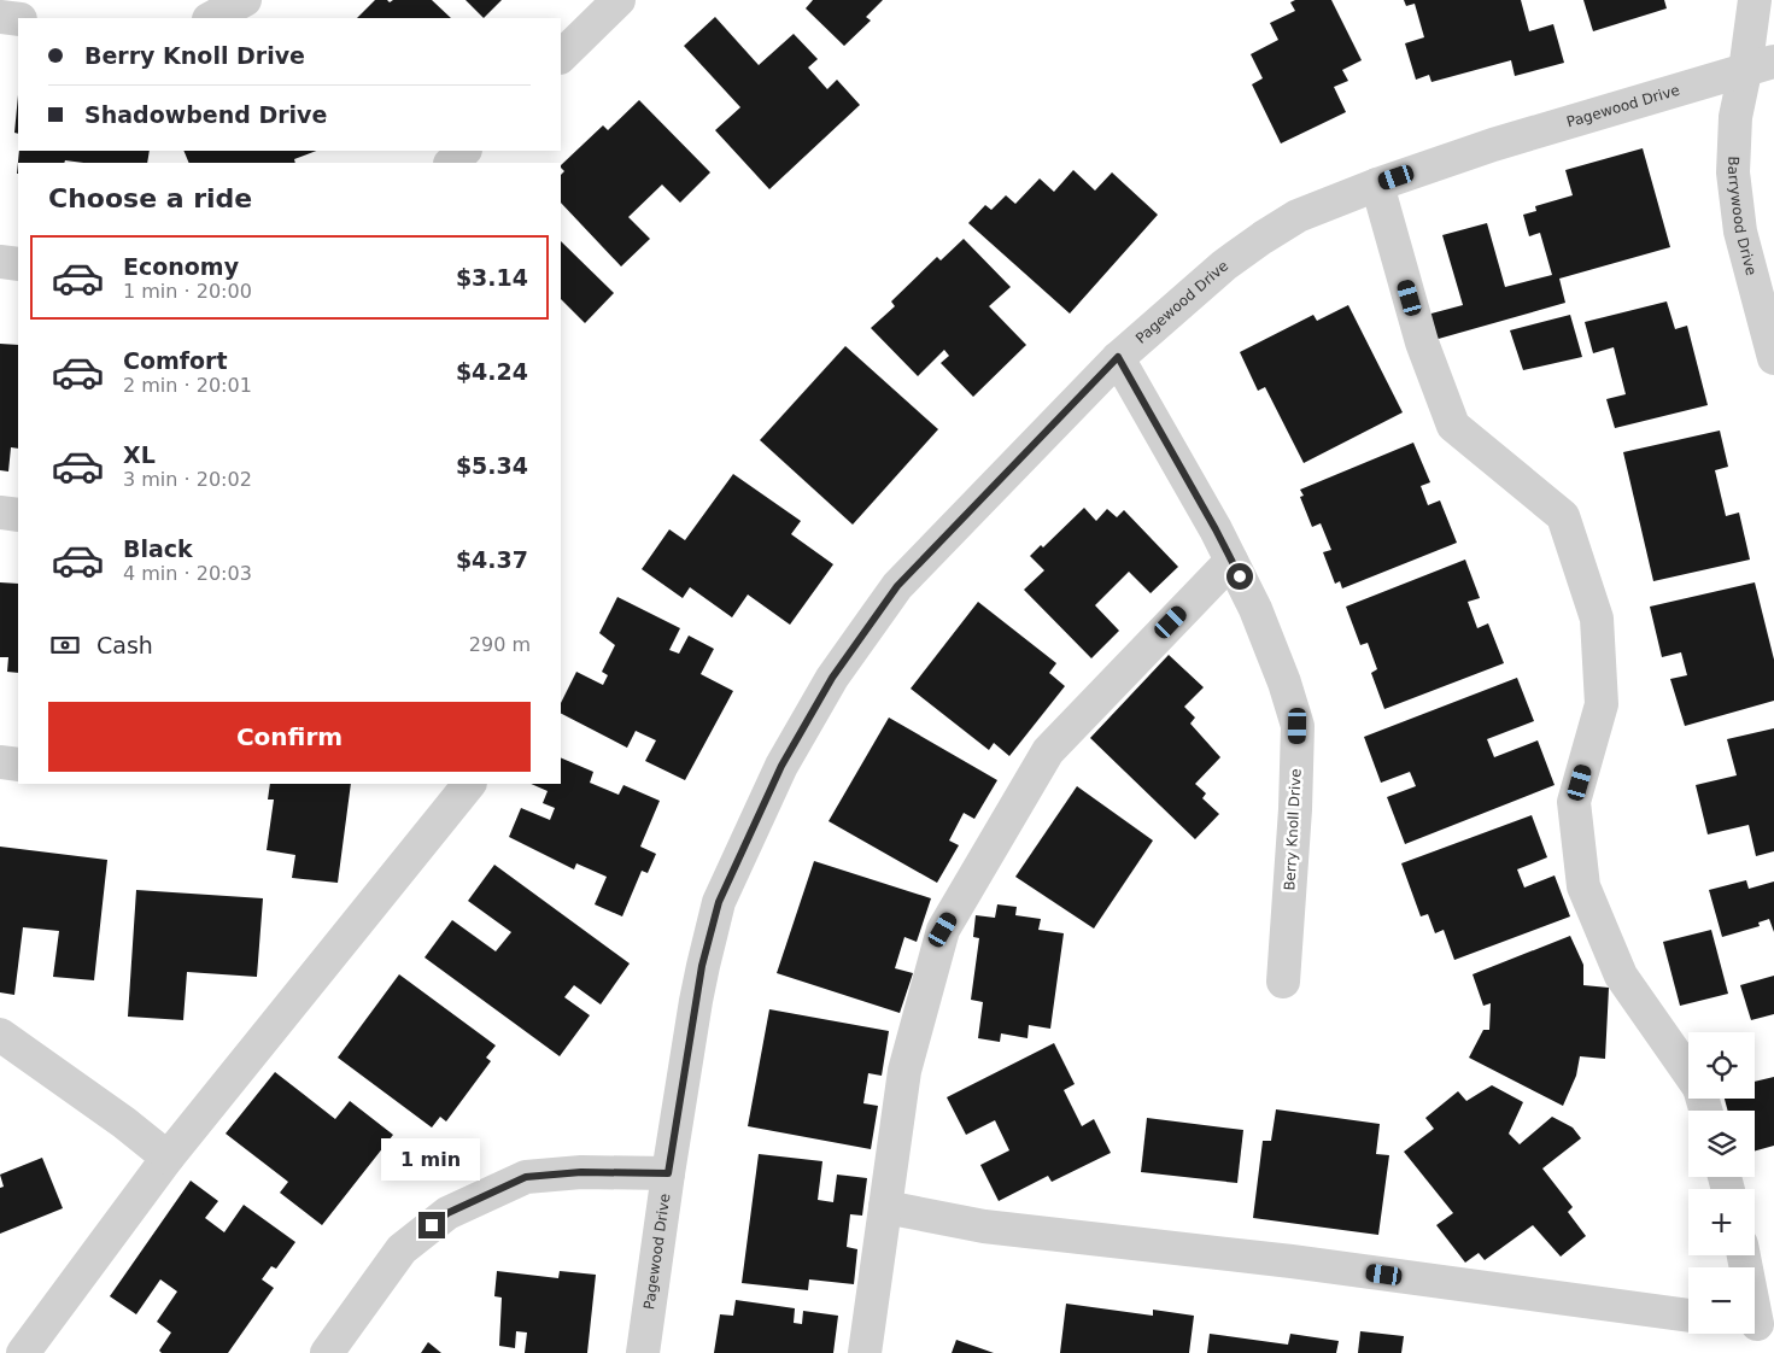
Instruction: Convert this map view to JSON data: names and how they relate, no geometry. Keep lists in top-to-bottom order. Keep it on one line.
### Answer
{"streets":{"street":["Pagewood Drive","Barrywood Drive","Berry Knoll Drive"]},"crossings":[["Pagewood Drive","Barrywood Drive"],["Pagewood Drive","Berry Knoll Drive"]],"page":{"banner":["Berry Knoll Drive","Shadowbend Drive"],"heading":"Choose a ride","list":[{"name":"Economy","note":"1 min · 20:00","value":"$3.14"},{"name":"Comfort","note":"2 min · 20:01","value":"$4.24"},{"name":"XL","note":"3 min · 20:02","value":"$5.34"},{"name":"Black","note":"4 min · 20:03","value":"$4.37"}],"pay":["Cash","290 m"],"buttons":"Confirm","map_buttons":["+","−"],"bubble":"1 min"}}
